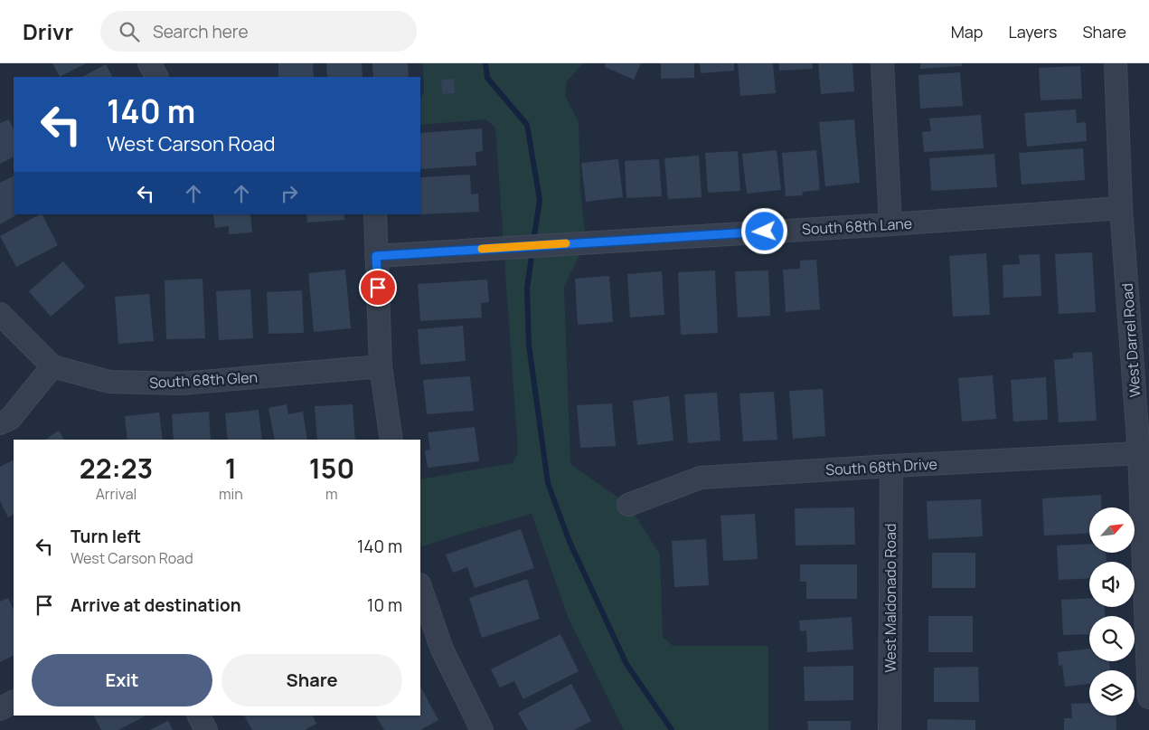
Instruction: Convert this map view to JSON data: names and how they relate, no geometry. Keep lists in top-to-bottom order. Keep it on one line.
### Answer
{"streets":{"street":["South 68th Lane","West Darrel Road","South 68th Glen","South 68th Drive","West Maldonado Road"]},"crossings":[["South 68th Lane","West Darrel Road"],["West Darrel Road","South 68th Drive"],["South 68th Drive","West Maldonado Road"]],"north":"top right","page":{"header":"Drivr","search":"Search here","nav":["Map","Layers","Share"],"turn":["140 m","West Carson Road"],"eta":["22:23","Arrival","1","min","150","m"],"list":[{"name":"Turn left","note":"West Carson Road","value":"140 m"},{"name":"Arrive at destination","value":"10 m"}],"buttons":["Exit","Share"]}}
